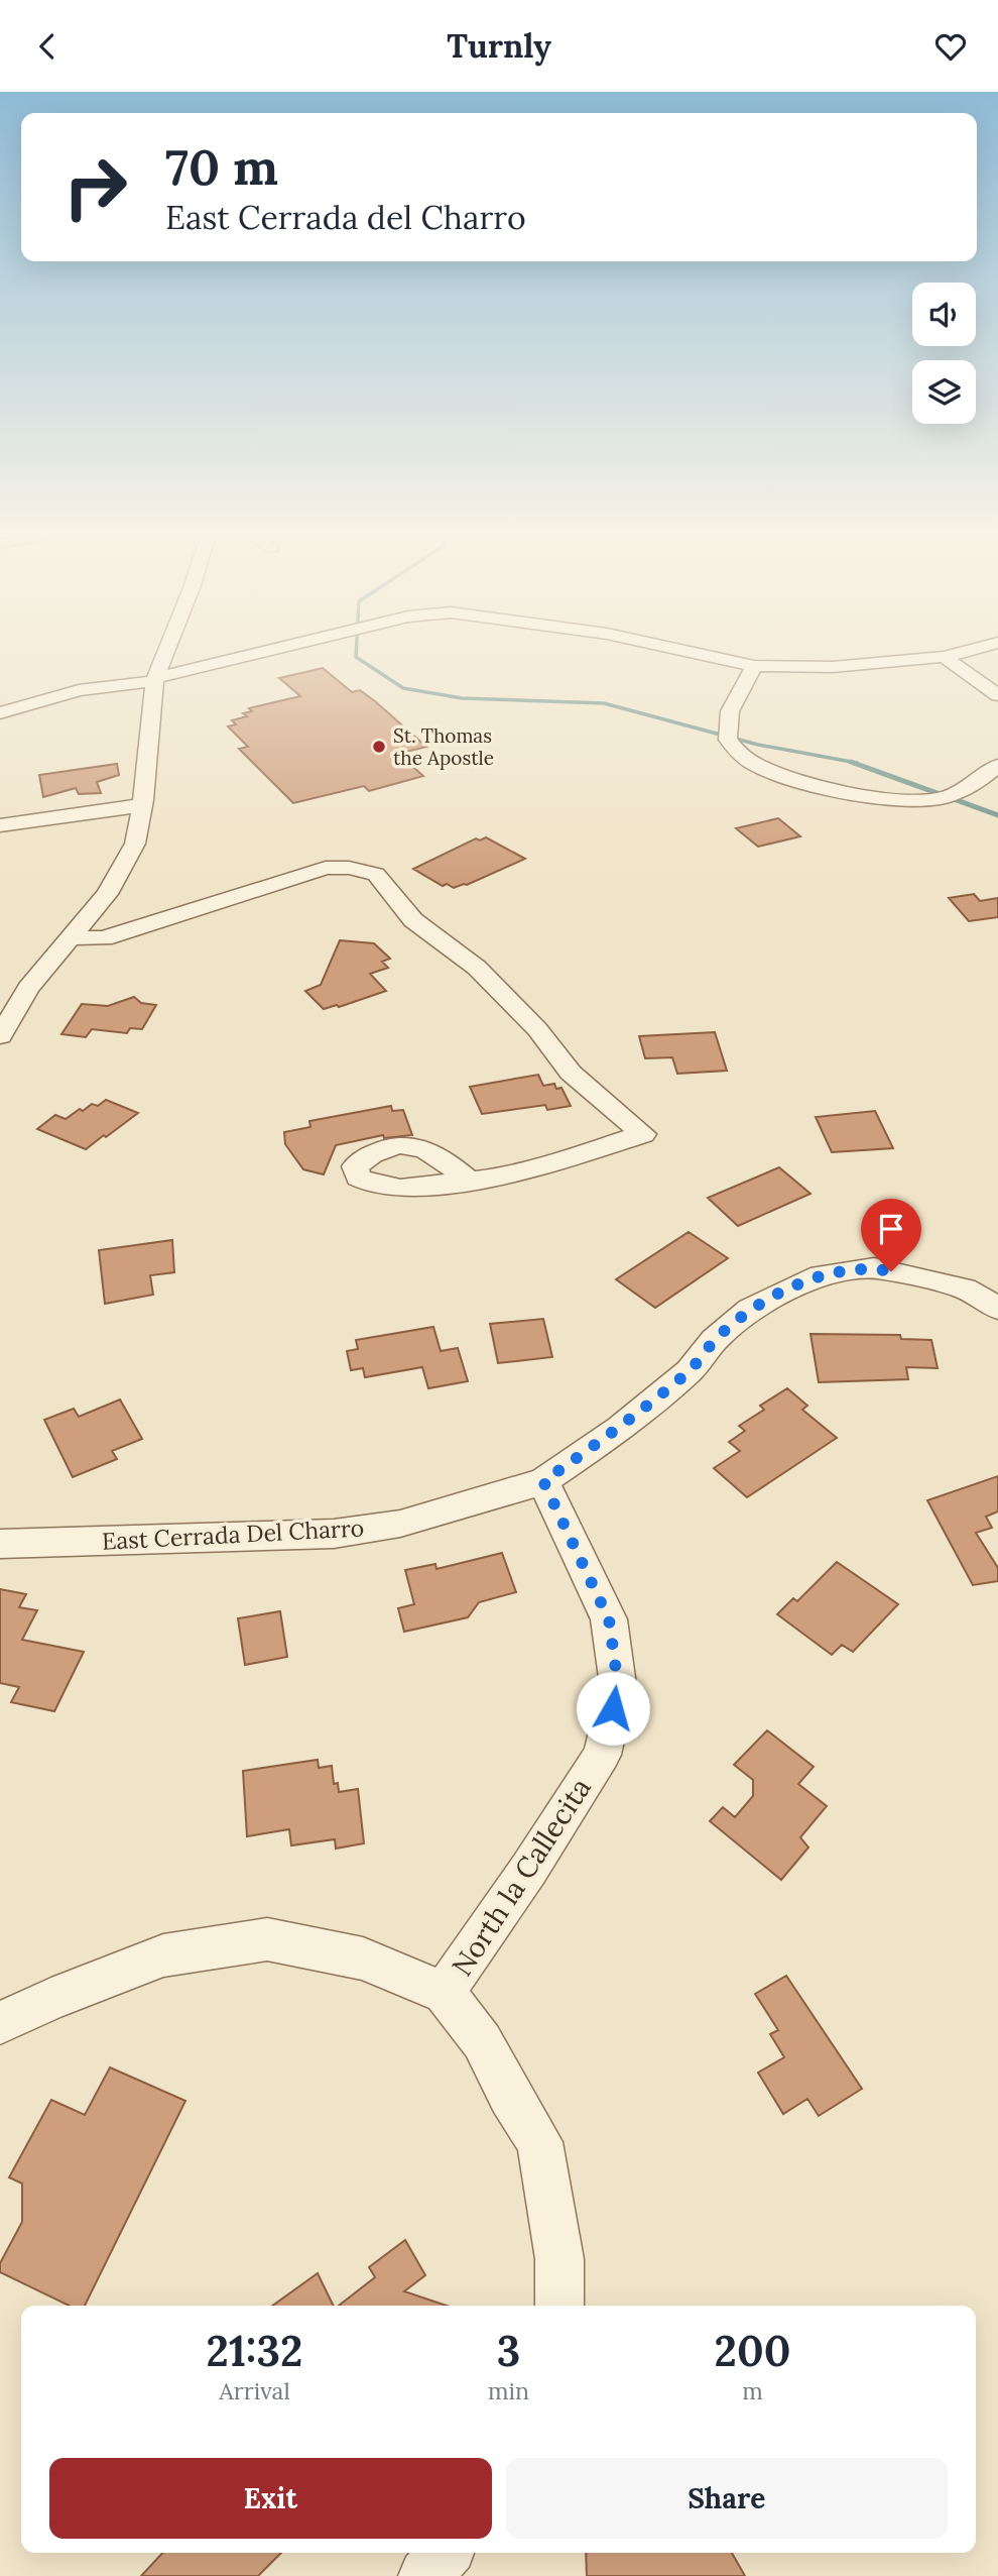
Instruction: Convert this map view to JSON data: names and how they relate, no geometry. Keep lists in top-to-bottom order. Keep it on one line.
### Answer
{"streets":{"street":["East Cerrada Del Charro","North la Callecita"]},"crossings":[["East Cerrada Del Charro","North la Callecita"]],"places":["St. Thomas the Apostle"],"page":{"header":"Turnly","turn":["70 m","East Cerrada del Charro"],"eta":["21:32","Arrival","3","min","200","m"],"buttons":["Exit","Share"]}}
